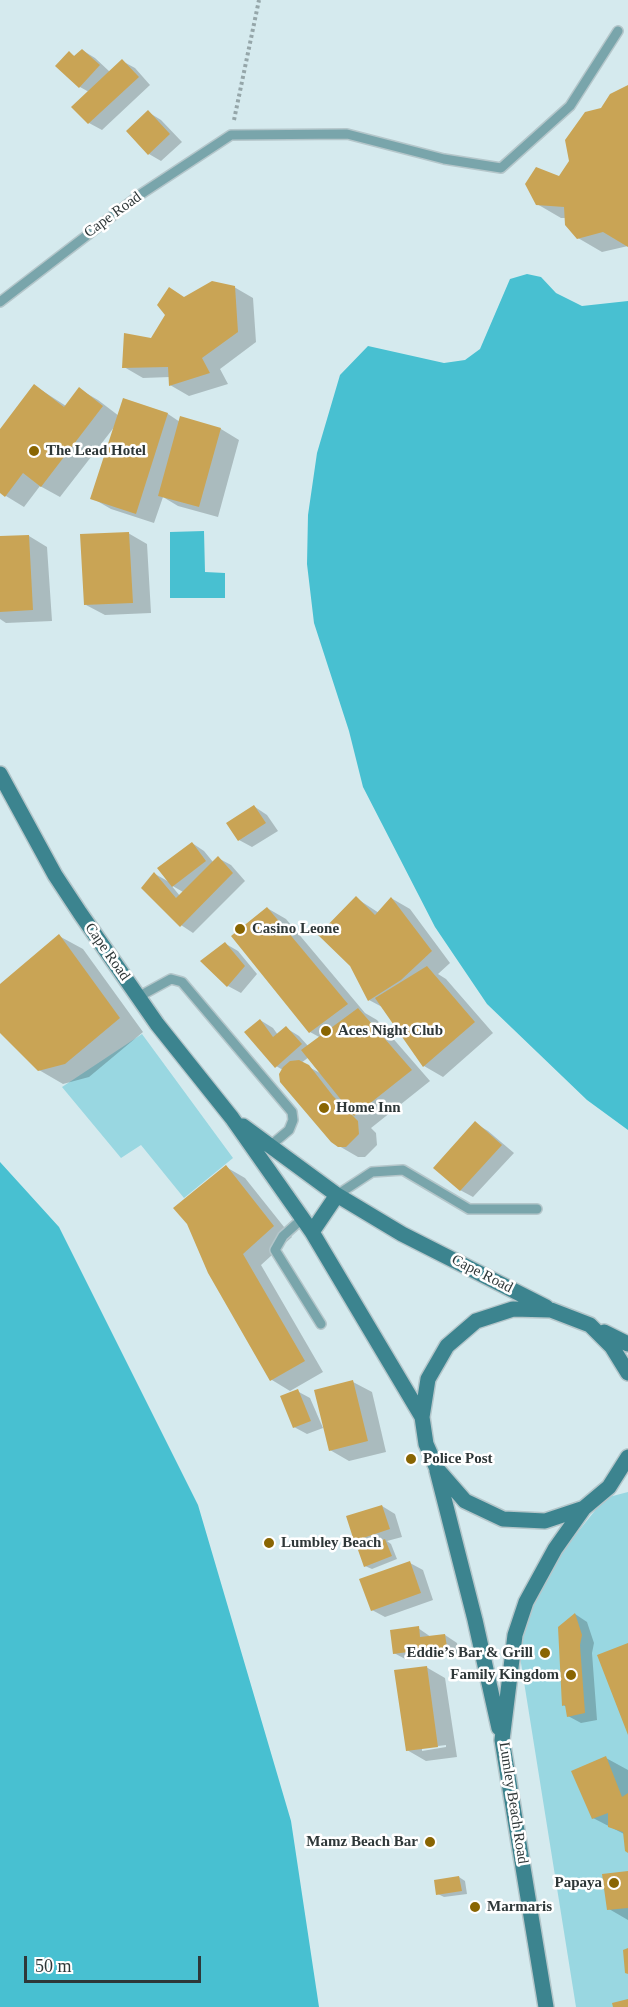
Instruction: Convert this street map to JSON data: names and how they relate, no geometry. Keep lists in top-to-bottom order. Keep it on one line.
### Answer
{"streets":{"main road":["Cape Road","Lumley Beach Road"]},"places":["The Lead Hotel","Casino Leone","Aces Night Club","Home Inn","Police Post","Lumbley Beach","Eddie’s Bar & Grill","Family Kingdom","Mamz Beach Bar","Papaya","Marmaris"],"scale_bar":"50 m"}
